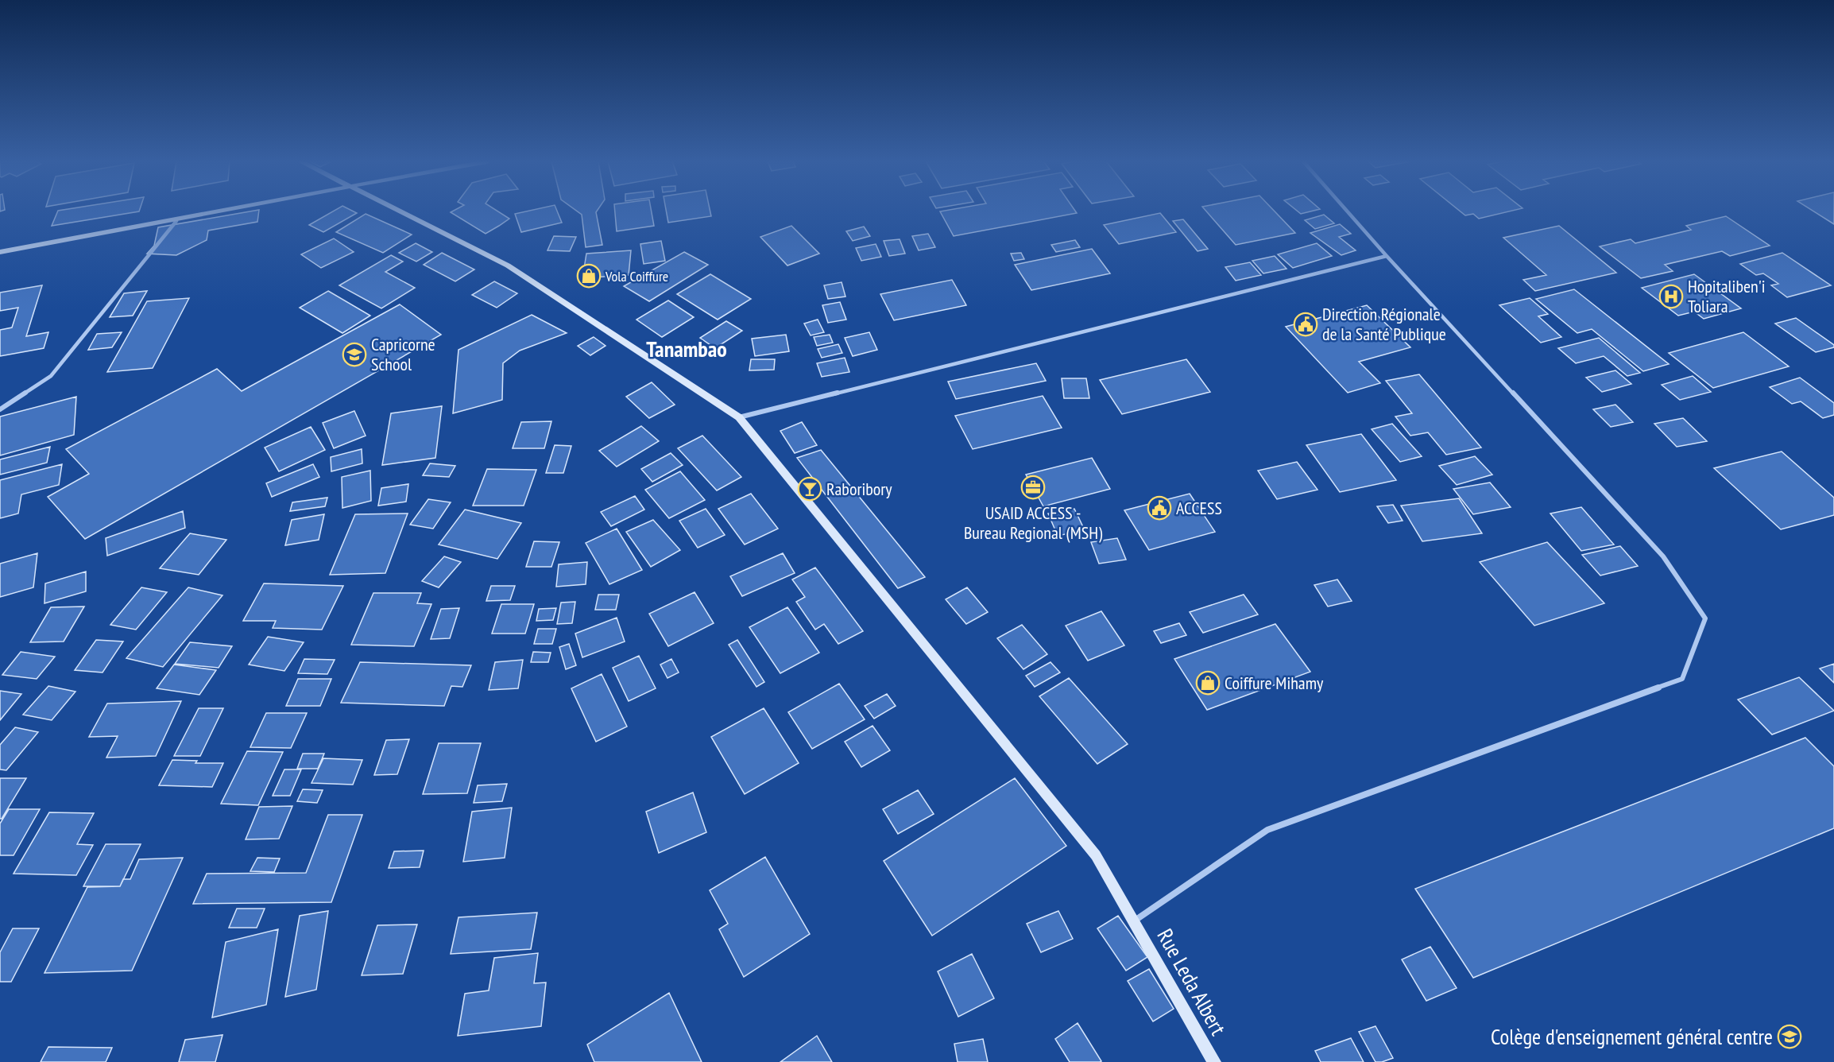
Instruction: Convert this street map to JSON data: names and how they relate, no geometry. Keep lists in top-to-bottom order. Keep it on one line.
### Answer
{"streets":{"street":["Rue Leda Albert"]},"districts":["Tanambao"],"places":{"shop":["Vola Coiffure","Coiffure Mihamy"],"hospital":["Hopitaliben'i Toliara"],"public building":["Direction Régionale de la Santé Publique","ACCESS"],"school or university":["Capricorne School","Colège d'enseignement général centre"],"office":["USAID ACCESS - Bureau Regional (MSH)"],"bar":["Raboribory"]}}
